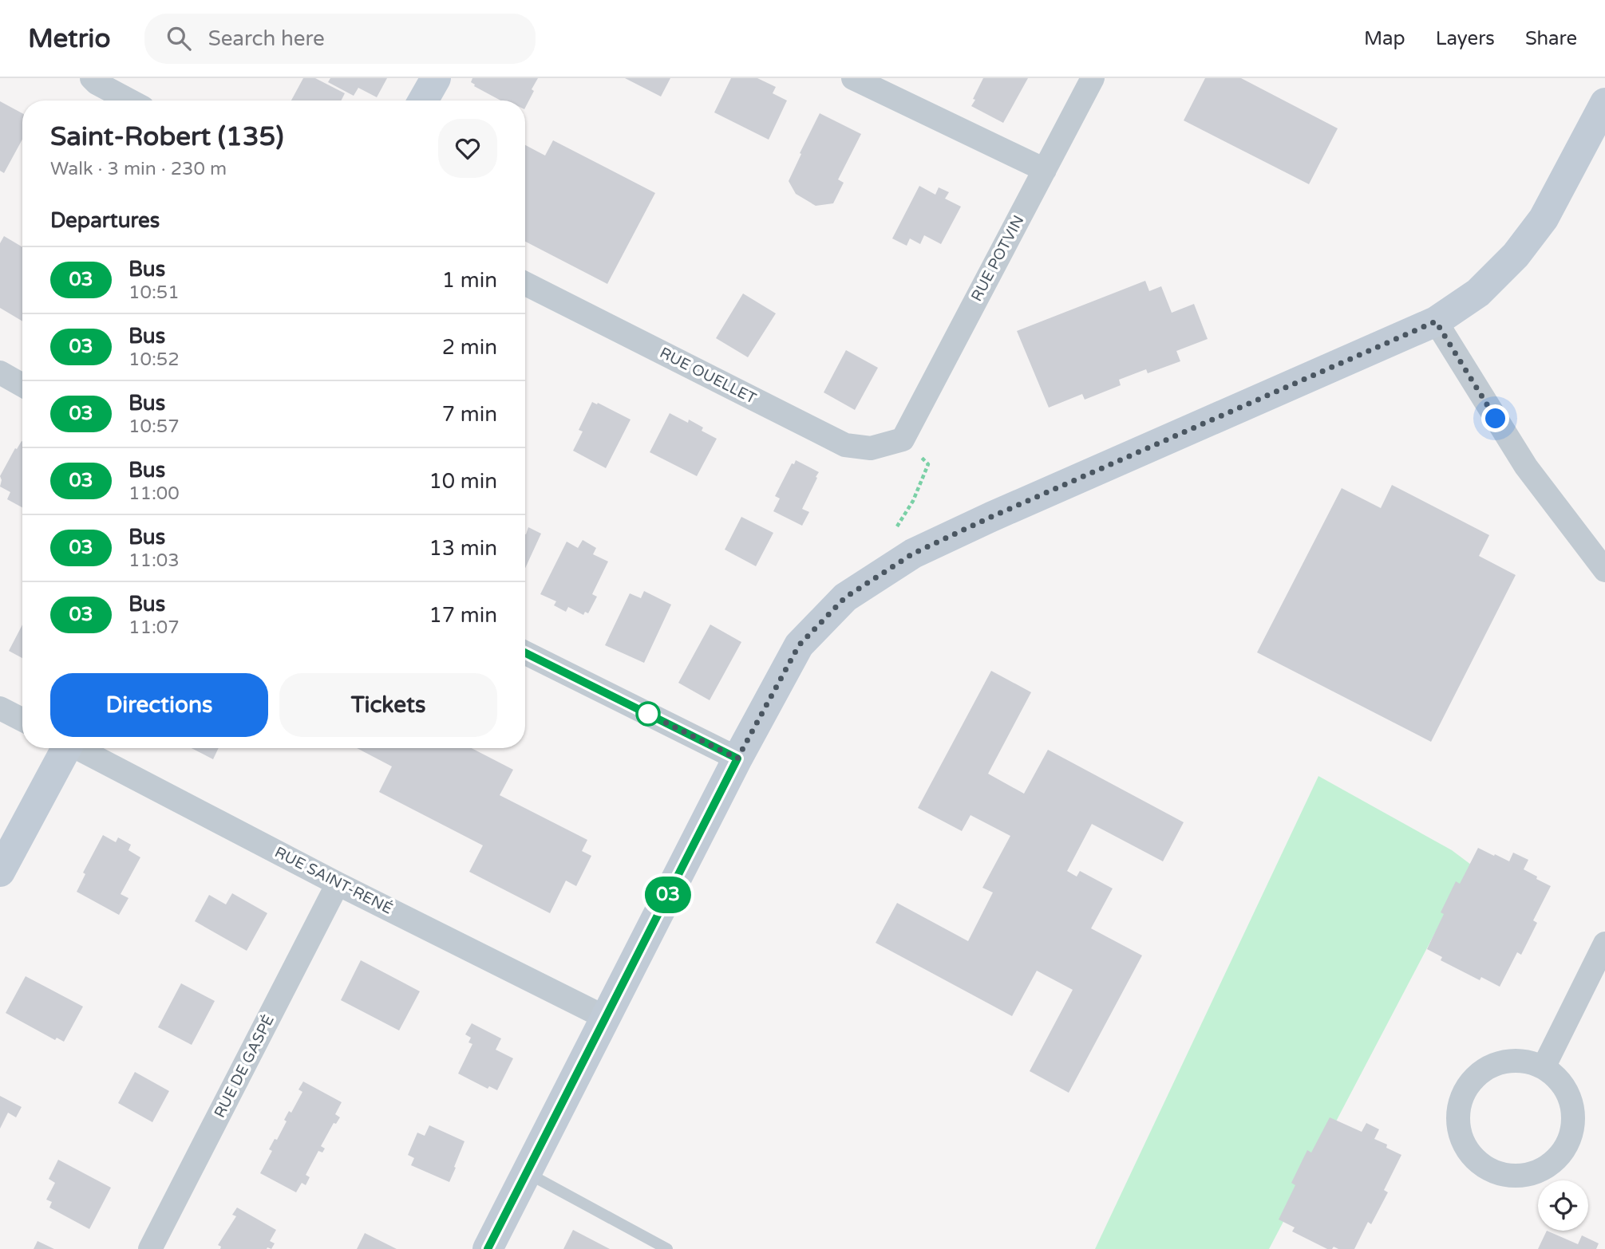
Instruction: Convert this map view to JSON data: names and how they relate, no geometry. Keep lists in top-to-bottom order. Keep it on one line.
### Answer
{"streets":{"street":["RUE POTVIN","RUE OUELLET","RUE SAINT-RENÉ","RUE DE GASPÉ"]},"crossings":[["RUE POTVIN","RUE OUELLET"],["RUE SAINT-RENÉ","RUE DE GASPÉ"]],"lines":["bus line 03"],"page":{"header":"Metrio","search":"Search here","nav":["Map","Layers","Share"],"on_map":"03","heading":[["Saint-Robert (135)","Walk · 3 min · 230 m"],"Departures"],"list":[{"mark":"03","name":"Bus","note":"10:51","value":"1 min"},{"mark":"03","name":"Bus","note":"10:52","value":"2 min"},{"mark":"03","name":"Bus","note":"10:57","value":"7 min"},{"mark":"03","name":"Bus","note":"11:00","value":"10 min"},{"mark":"03","name":"Bus","note":"11:03","value":"13 min"},{"mark":"03","name":"Bus","note":"11:07","value":"17 min"}],"buttons":["Directions","Tickets"]}}
